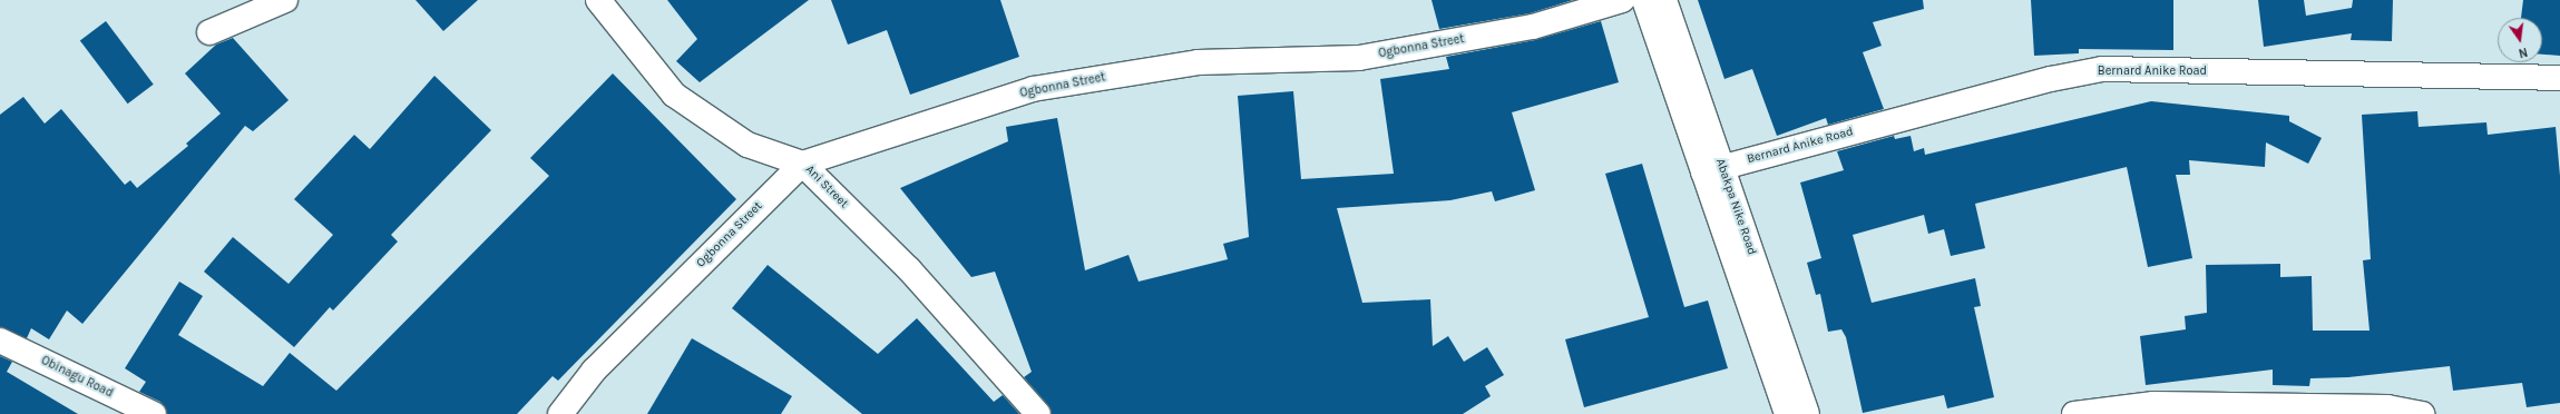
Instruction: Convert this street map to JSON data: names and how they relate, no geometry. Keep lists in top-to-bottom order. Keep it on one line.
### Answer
{"streets":{"street":["Ogbonna Street","Bernard Anike Road","Ani Street","Abakpa Nike Road","Obinagu Road"]},"crossings":[["Ogbonna Street","Ani Street"],["Bernard Anike Road","Abakpa Nike Road"]],"north":"bottom"}
